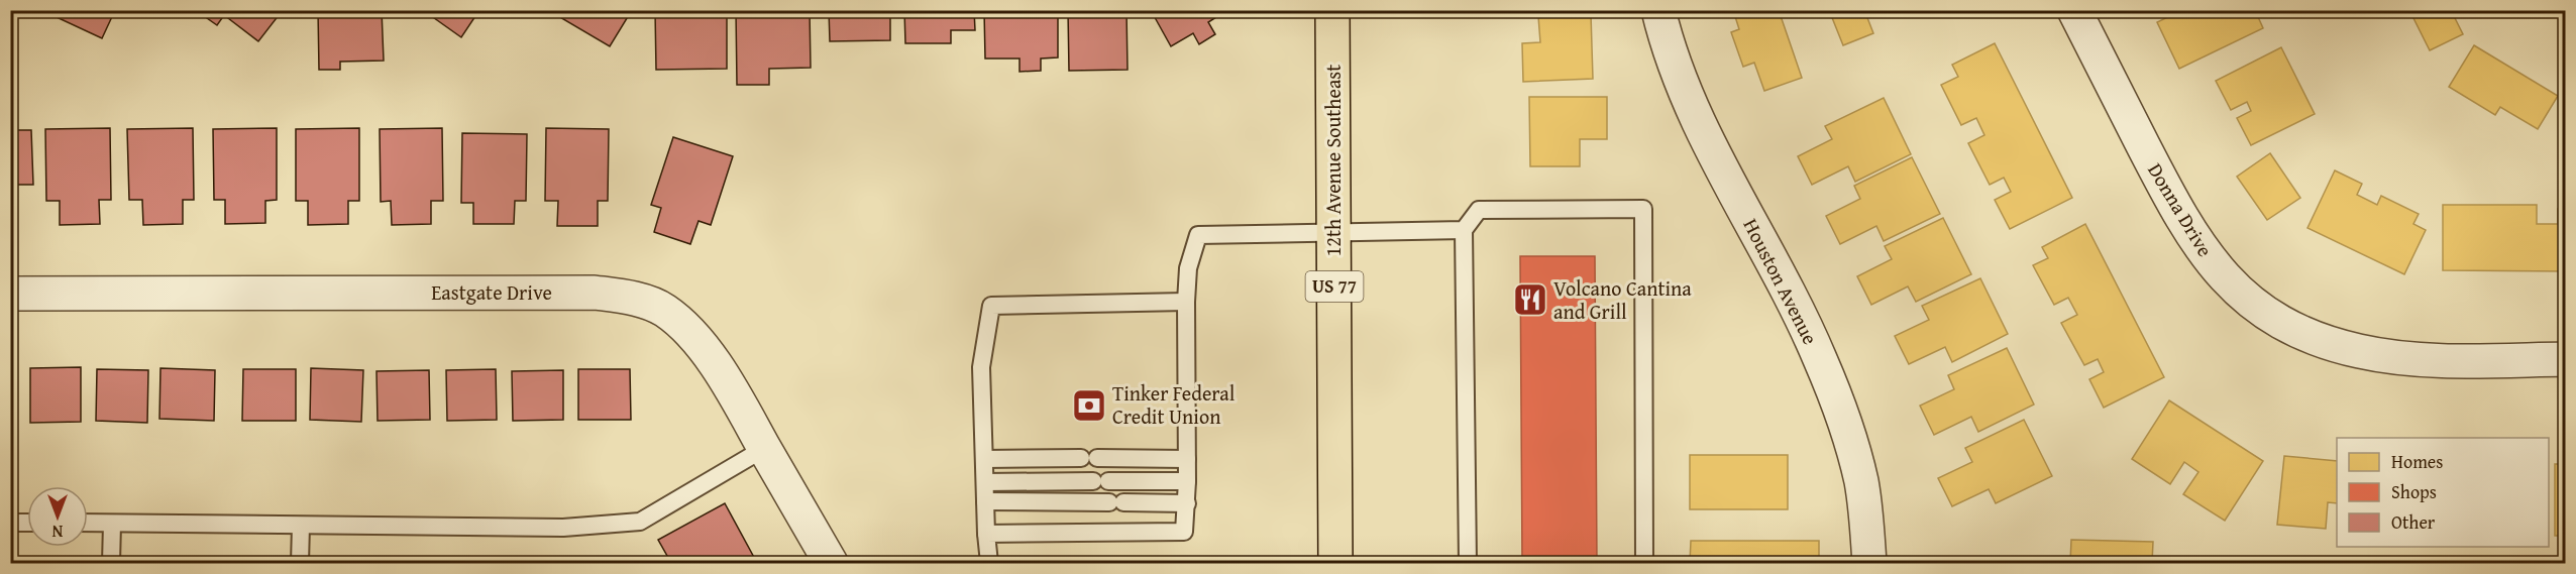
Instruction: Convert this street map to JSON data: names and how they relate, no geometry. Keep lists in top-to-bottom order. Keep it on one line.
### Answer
{"streets":{"main road":["12th Avenue Southeast","US 77"],"street":["Donna Drive","Houston Avenue","Eastgate Drive"]},"places":{"restaurant":["Volcano Cantina and Grill"],"bank":["Tinker Federal Credit Union"]},"legend":["Homes","Shops","Other"],"north":"bottom"}
